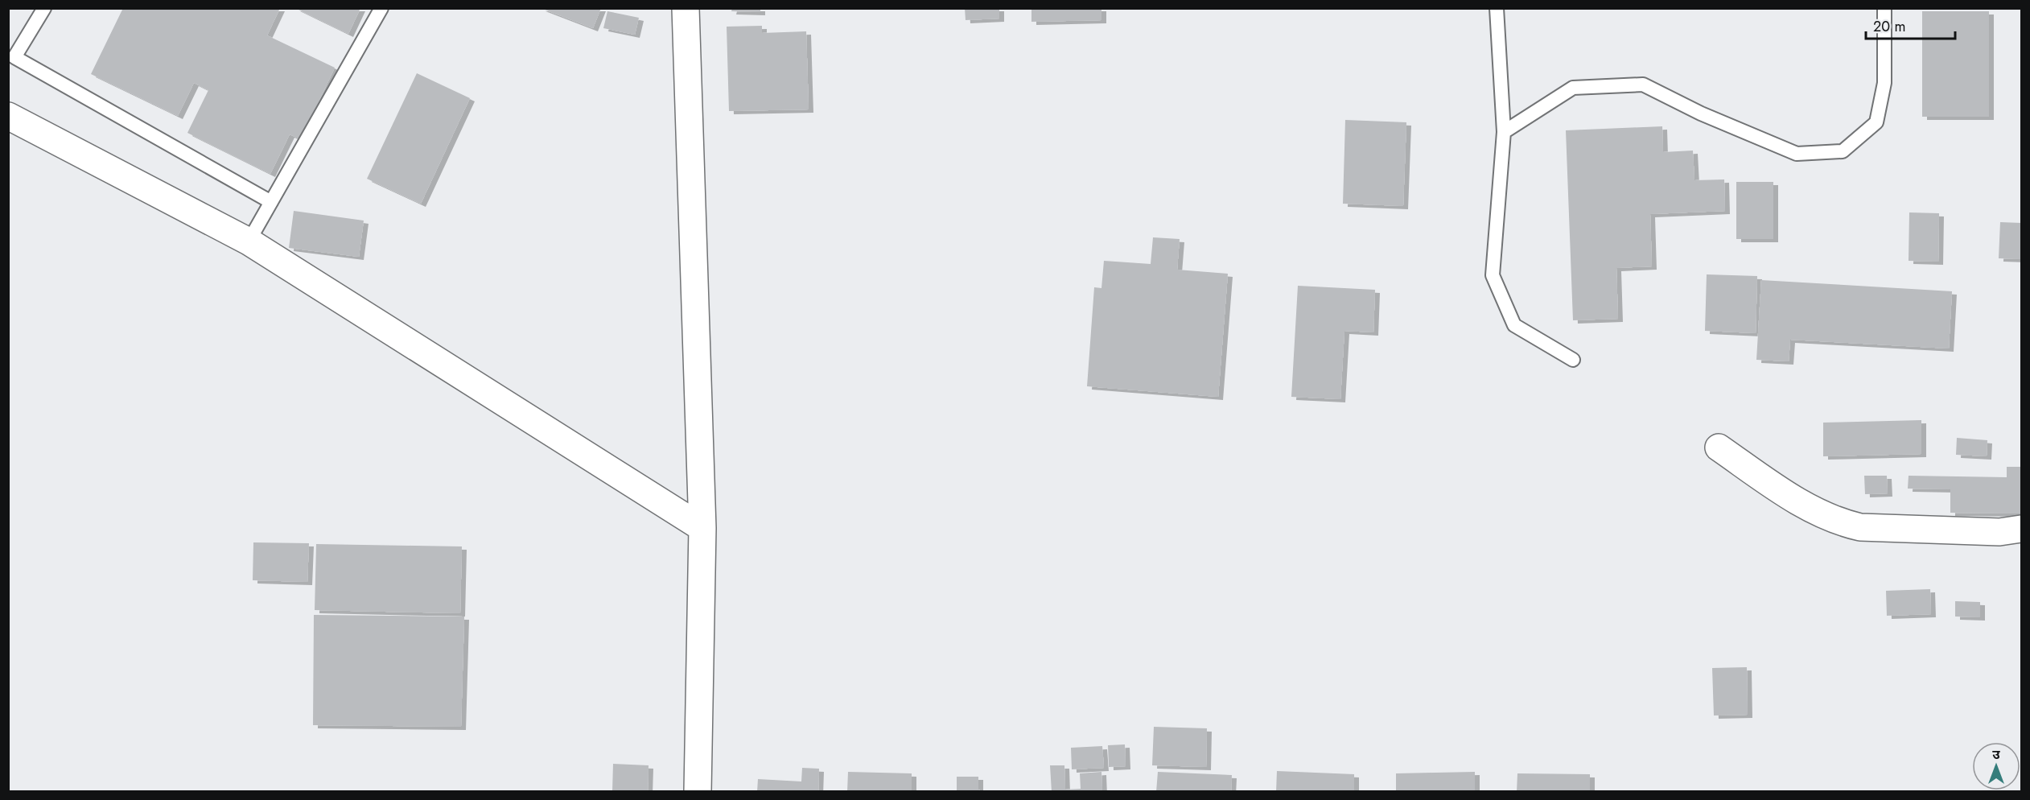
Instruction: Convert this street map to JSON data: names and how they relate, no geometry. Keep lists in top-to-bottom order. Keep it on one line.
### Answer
{"scale_bar":"20 m","north":"top"}
